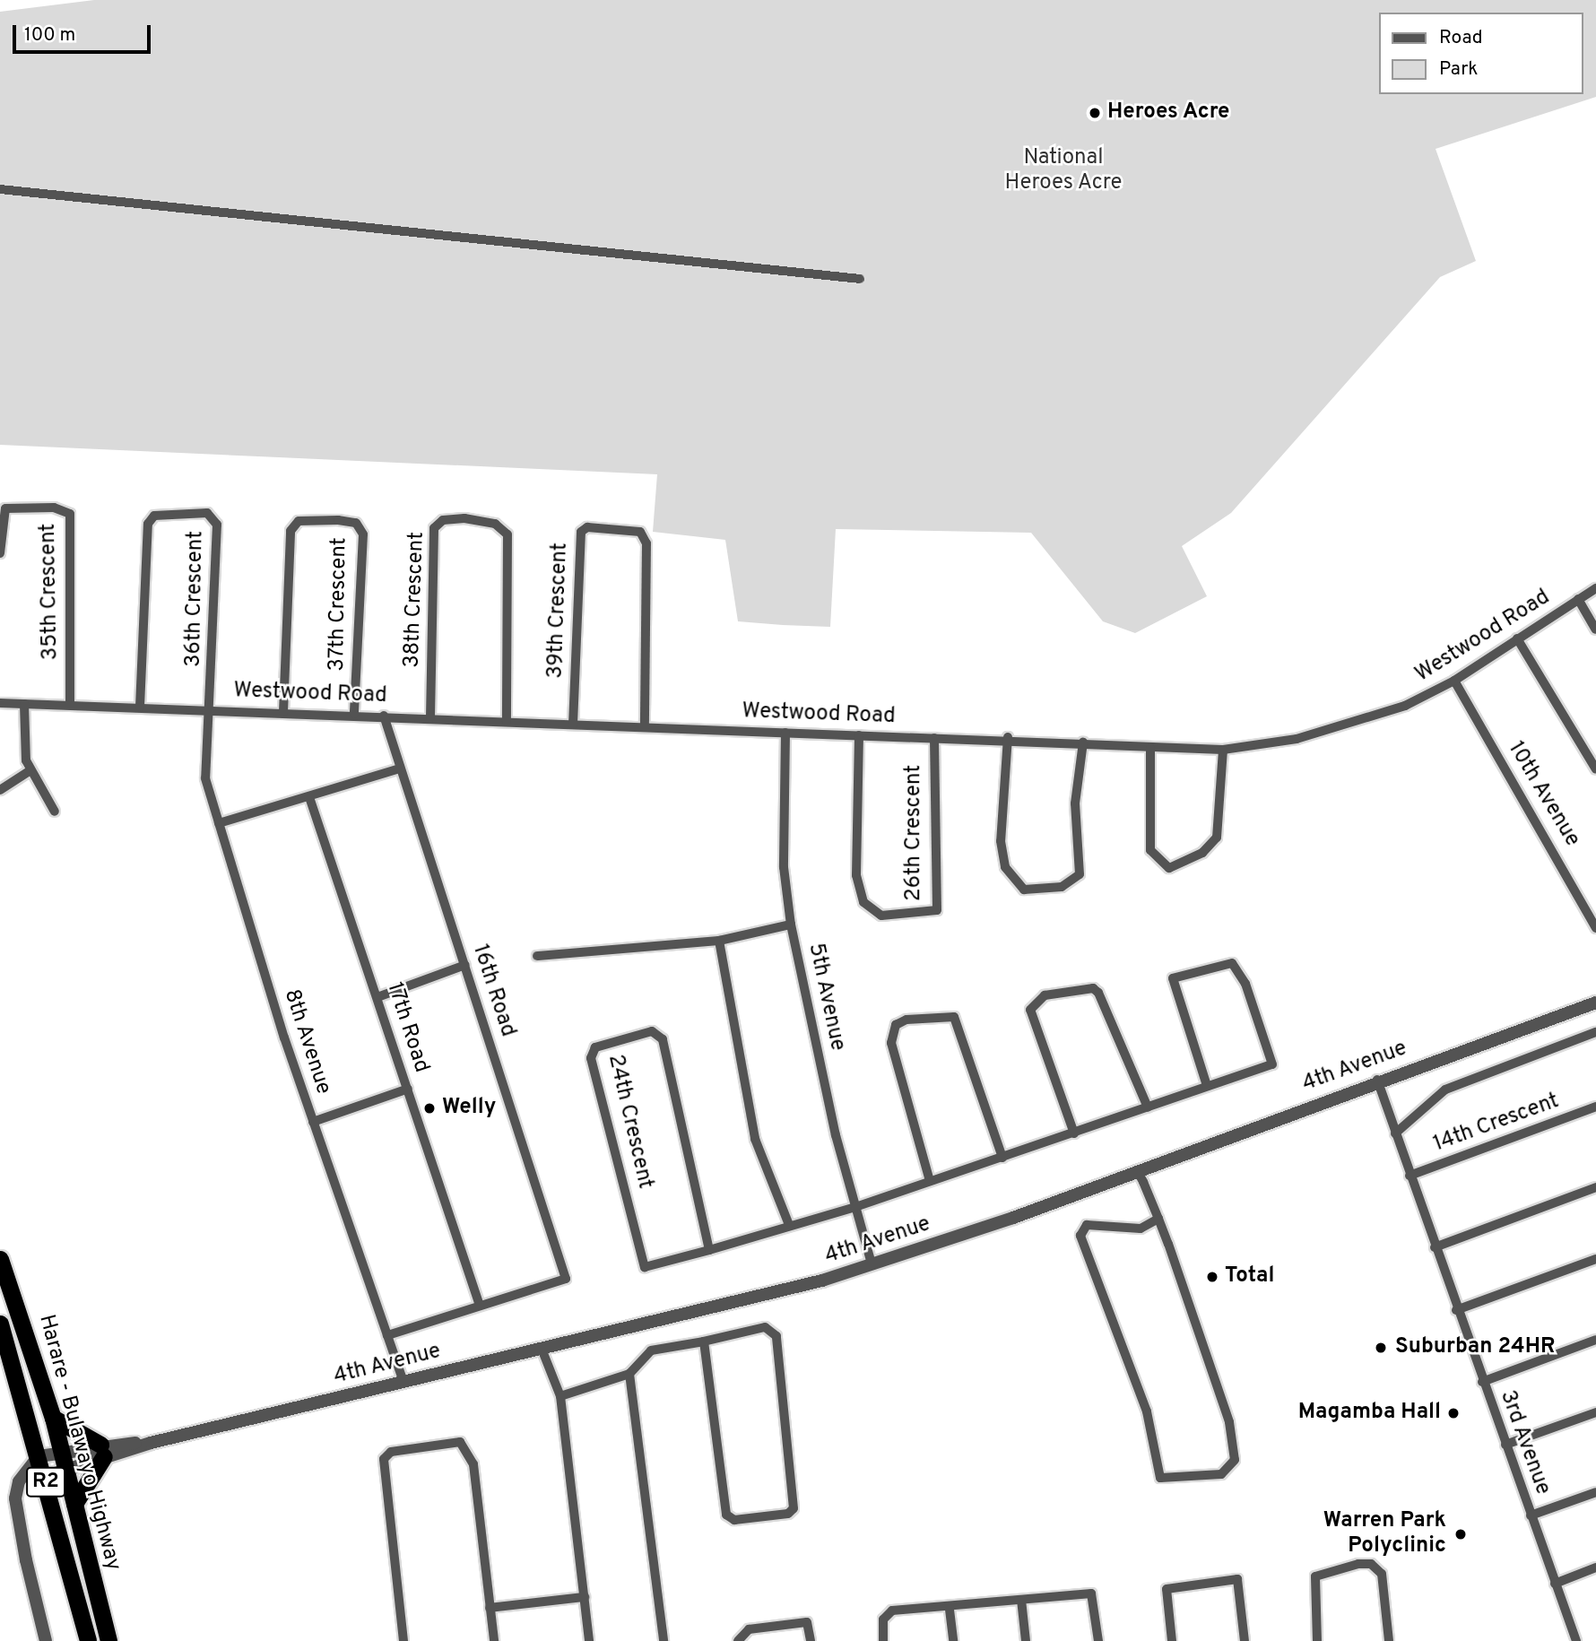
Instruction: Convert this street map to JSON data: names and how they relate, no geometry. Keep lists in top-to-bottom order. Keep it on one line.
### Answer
{"streets":{"highway":["Harare - Bulawayo Highway","R2"],"street":["35th Crescent","36th Crescent","38th Crescent","37th Crescent","39th Crescent","Westwood Road","10th Avenue","26th Crescent","16th Road","5th Avenue","17th Road","8th Avenue","4th Avenue","24th Crescent","14th Crescent","3rd Avenue"]},"crossings":[["35th Crescent","Westwood Road"],["36th Crescent","Westwood Road"],["36th Crescent","8th Avenue"],["38th Crescent","Westwood Road"],["37th Crescent","Westwood Road"],["39th Crescent","Westwood Road"],["Westwood Road","10th Avenue"],["Westwood Road","26th Crescent"],["Westwood Road","16th Road"],["Westwood Road","5th Avenue"],["Westwood Road","8th Avenue"],["16th Road","17th Road"],["5th Avenue","4th Avenue"],["8th Avenue","4th Avenue"],["4th Avenue","3rd Avenue"],["14th Crescent","3rd Avenue"]],"parks":["National Heroes Acre"],"places":["Heroes Acre","Welly","Total","Suburban 24HR","Magamba Hall","Warren Park Polyclinic"],"legend":["Road","Park"],"scale_bar":"100 m"}
